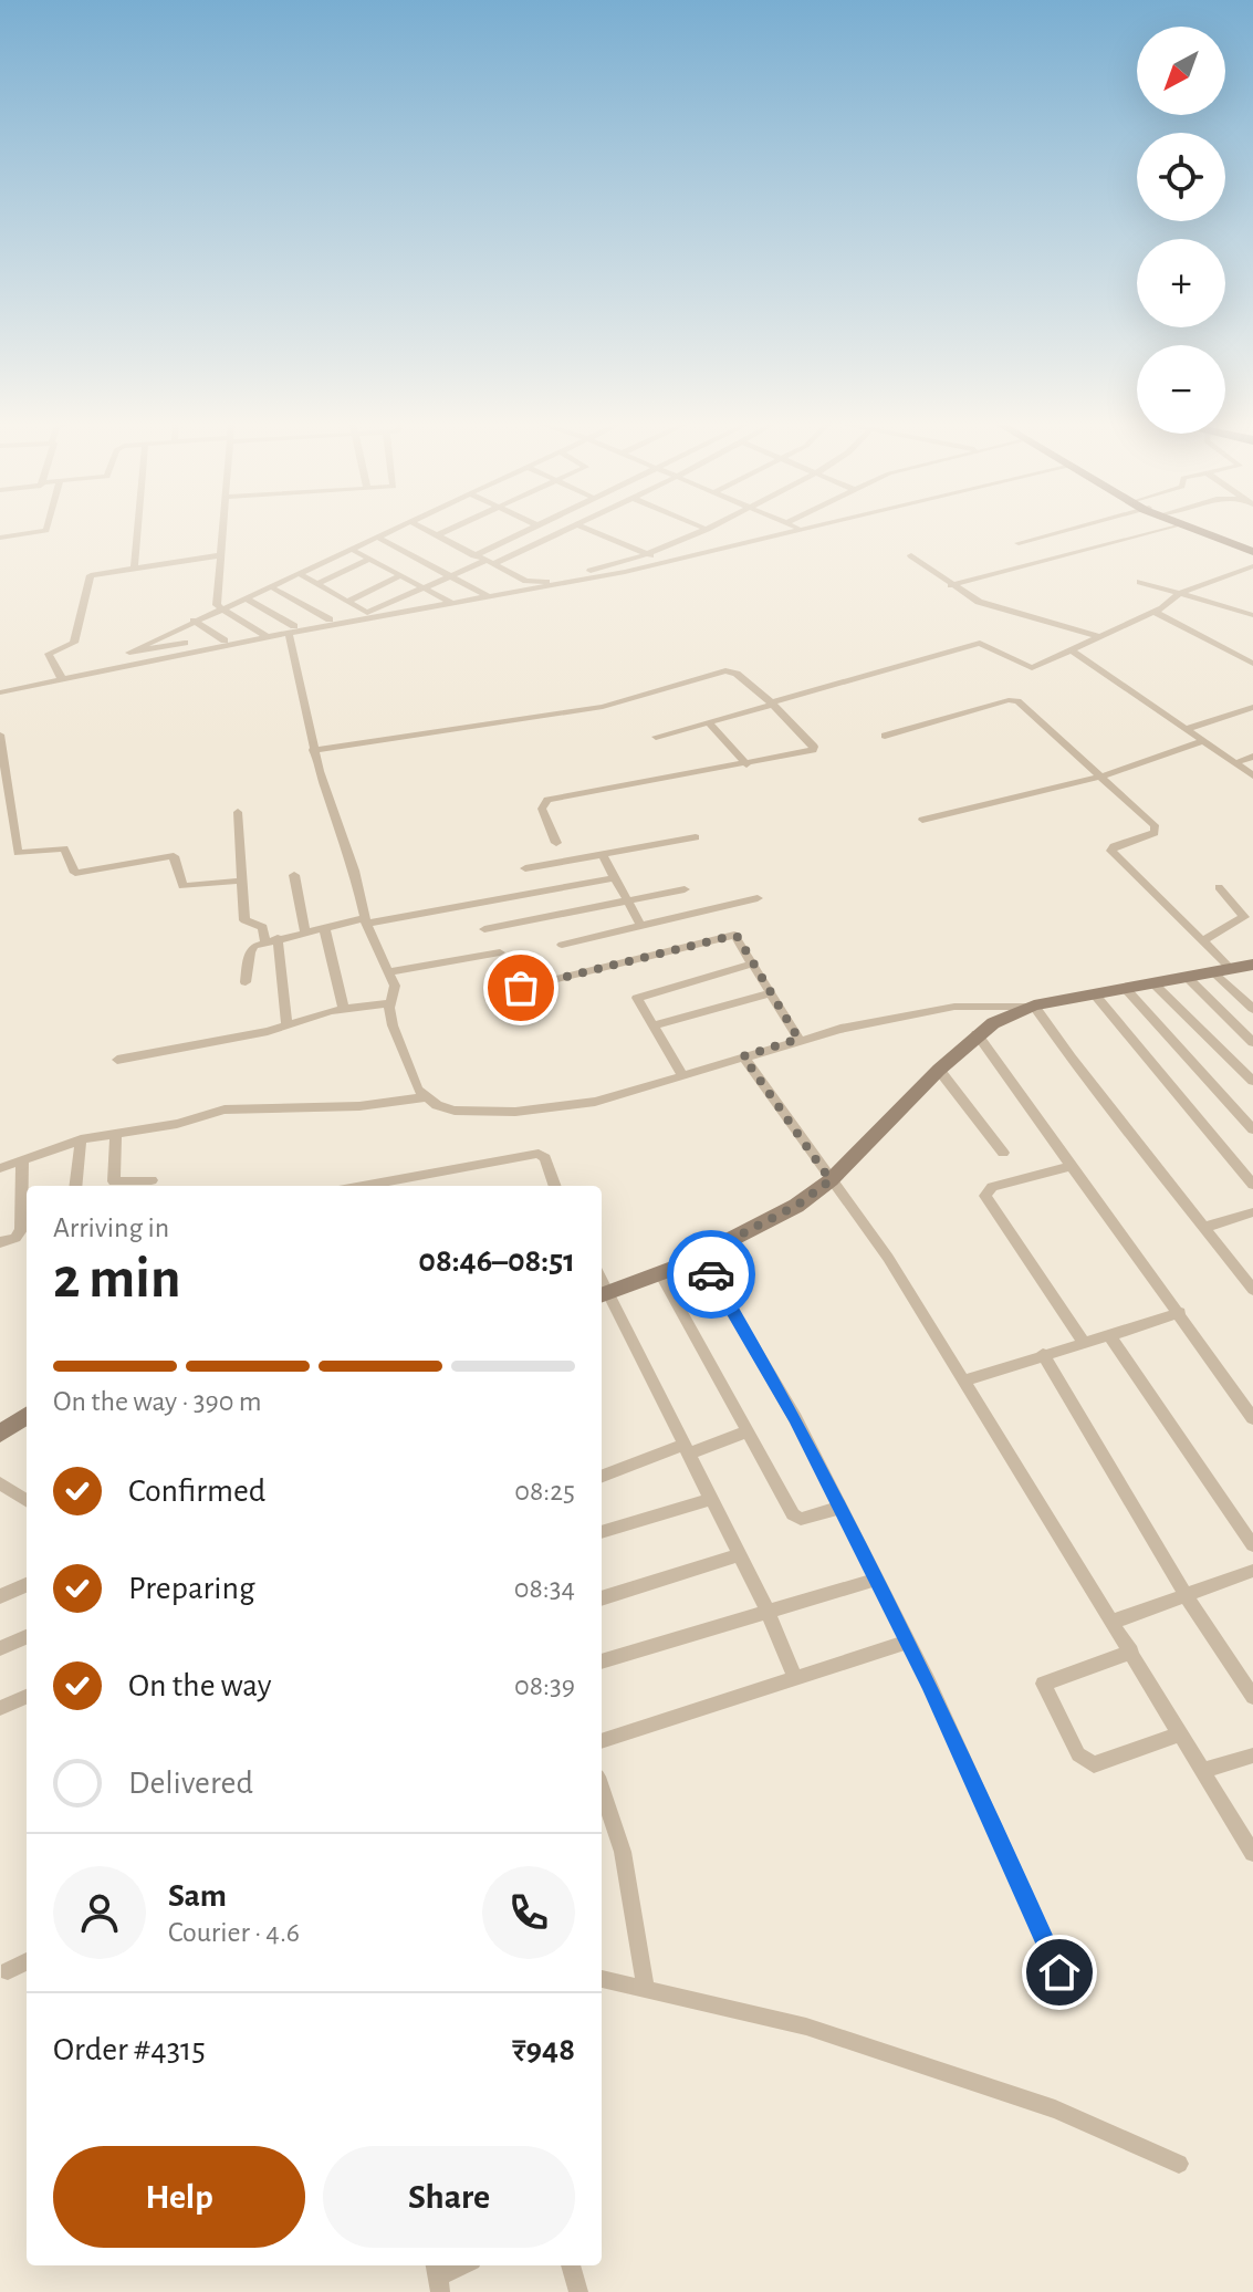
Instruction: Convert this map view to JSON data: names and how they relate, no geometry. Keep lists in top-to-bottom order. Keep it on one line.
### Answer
{"north":"bottom left","page":{"map_buttons":["+","−"],"heading":["2 min","Arriving in","08:46–08:51"],"panel":["Sam","Courier · 4.6","Order #4315","₹948"],"bar":"On the way · 390 m","list":[["Confirmed","08:25"],["Preparing","08:34"],["On the way","08:39"],"Delivered"],"buttons":["Help","Share"]}}
